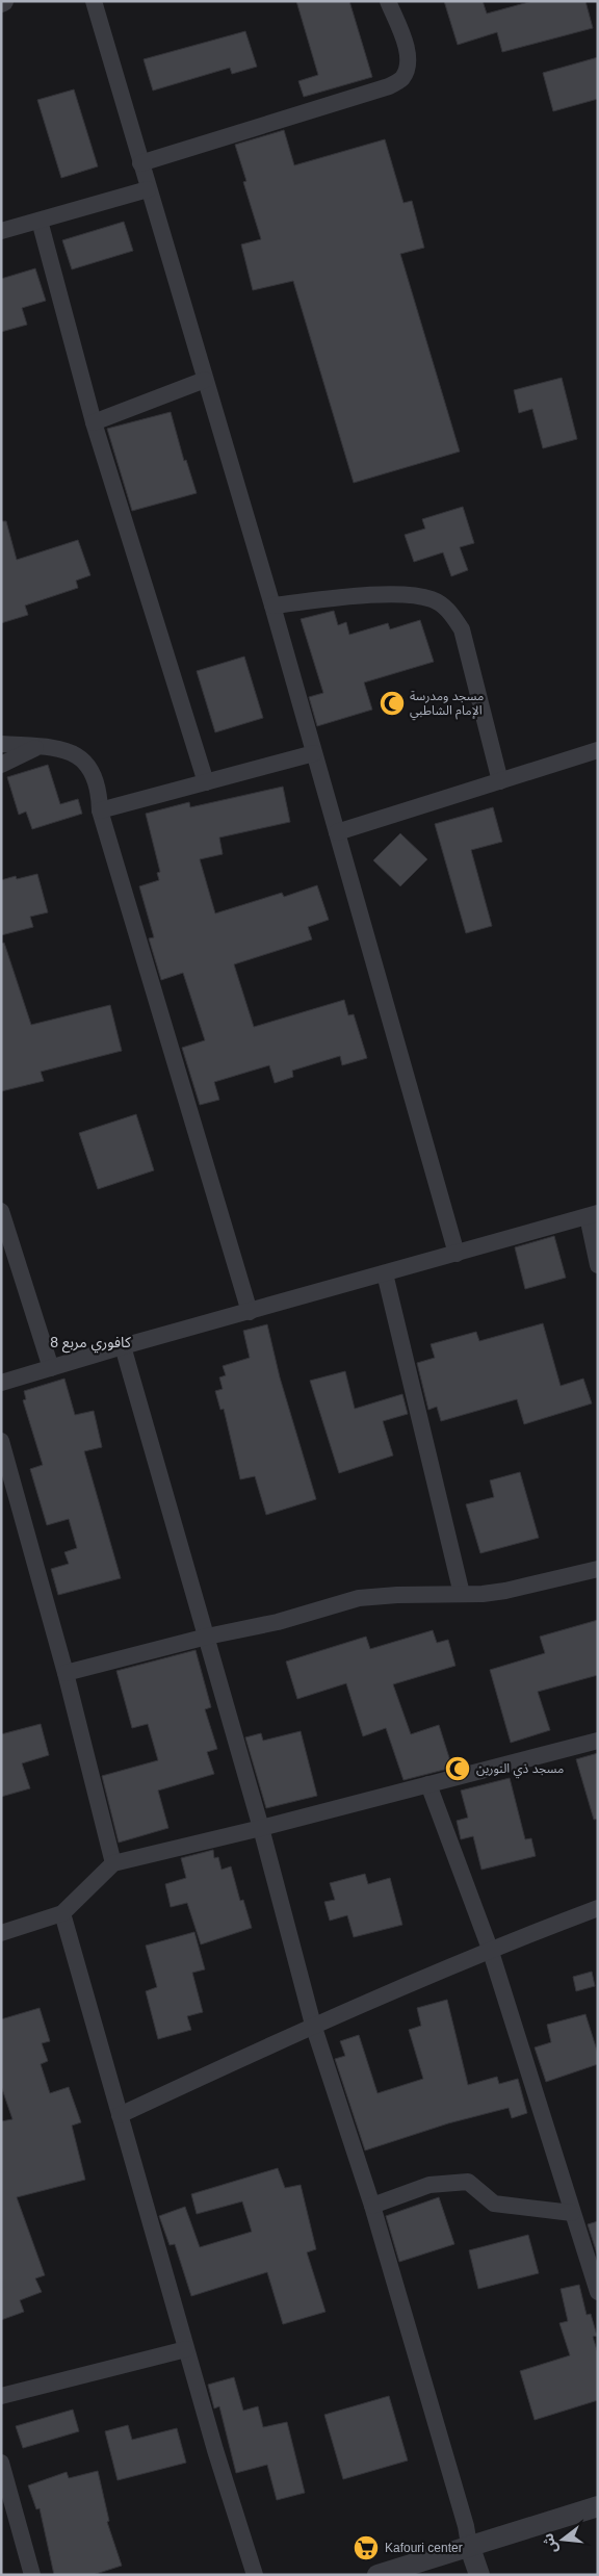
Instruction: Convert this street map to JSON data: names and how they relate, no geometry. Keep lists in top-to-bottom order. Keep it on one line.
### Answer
{"districts":["كافوري مربع 8"],"places":{"mosque":["مسجد ومدرسة الإمام الشاطبي","مسجد ذي النورين"],"supermarket":["Kafouri center"]},"north":"left"}
